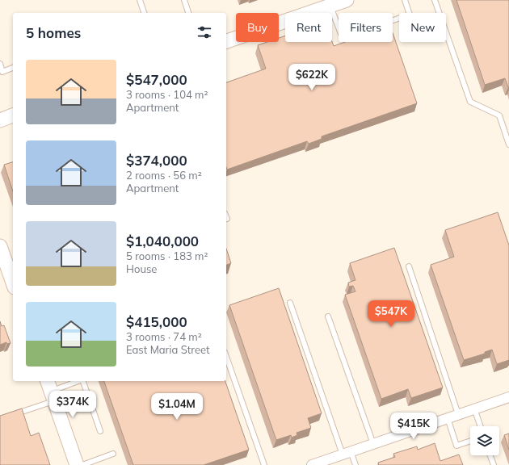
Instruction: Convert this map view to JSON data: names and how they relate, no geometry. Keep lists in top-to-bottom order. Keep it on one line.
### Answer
{"page":{"chip":["Buy","Rent","Filters","New"],"heading":"5 homes","list":[{"name":"$547,000","note":"3 rooms · 104 m² · Apartment"},{"name":"$374,000","note":"2 rooms · 56 m² · Apartment"},{"name":"$1,040,000","note":"5 rooms · 183 m² · House"},{"name":"$415,000","note":"3 rooms · 74 m² · East Maria Street"}],"price":["$622K","$547K","$374K","$1.04M","$415K"]}}
